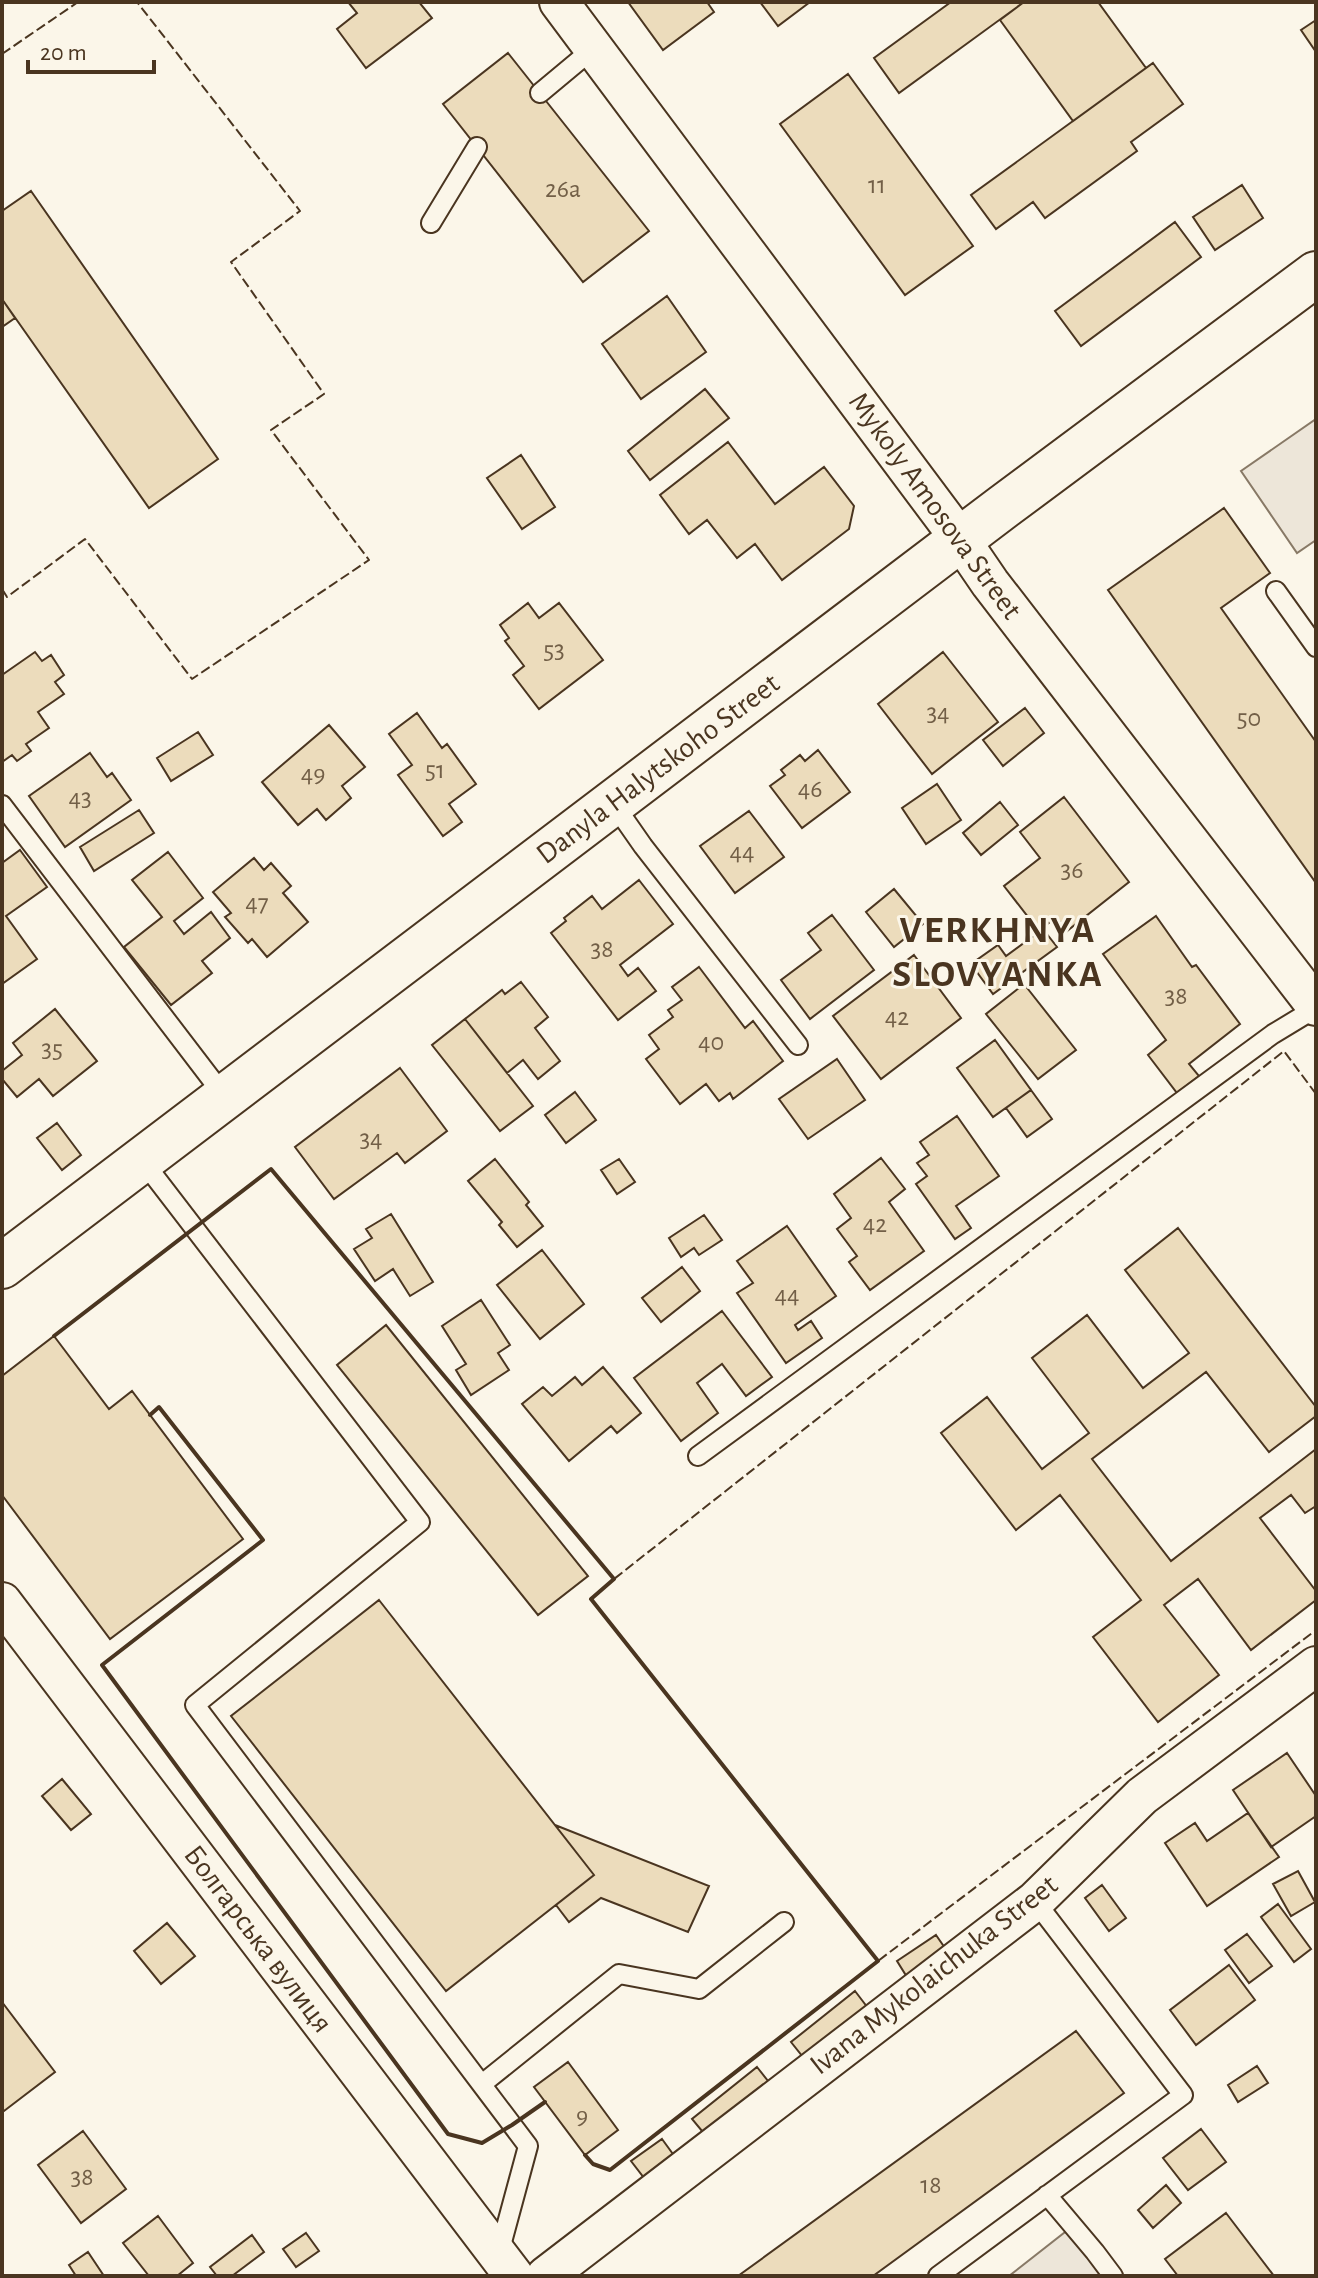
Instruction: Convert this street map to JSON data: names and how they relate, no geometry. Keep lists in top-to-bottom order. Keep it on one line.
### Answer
{"streets":{"main road":["Danyla Halytskoho Street"],"street":["Mykoly Amosova Street","Болгарська вулиця","Ivana Mykolaichuka Street"]},"crossings":[["Mykoly Amosova Street","Danyla Halytskoho Street"]],"districts":["VERKHNYA SLOVYANKA"],"house_numbers":["11","26а","53","34","50","51","49","46","43","44","36","47","38","38","42","40","35","34","42","44","9","38","18"],"scale_bar":"20 m"}
